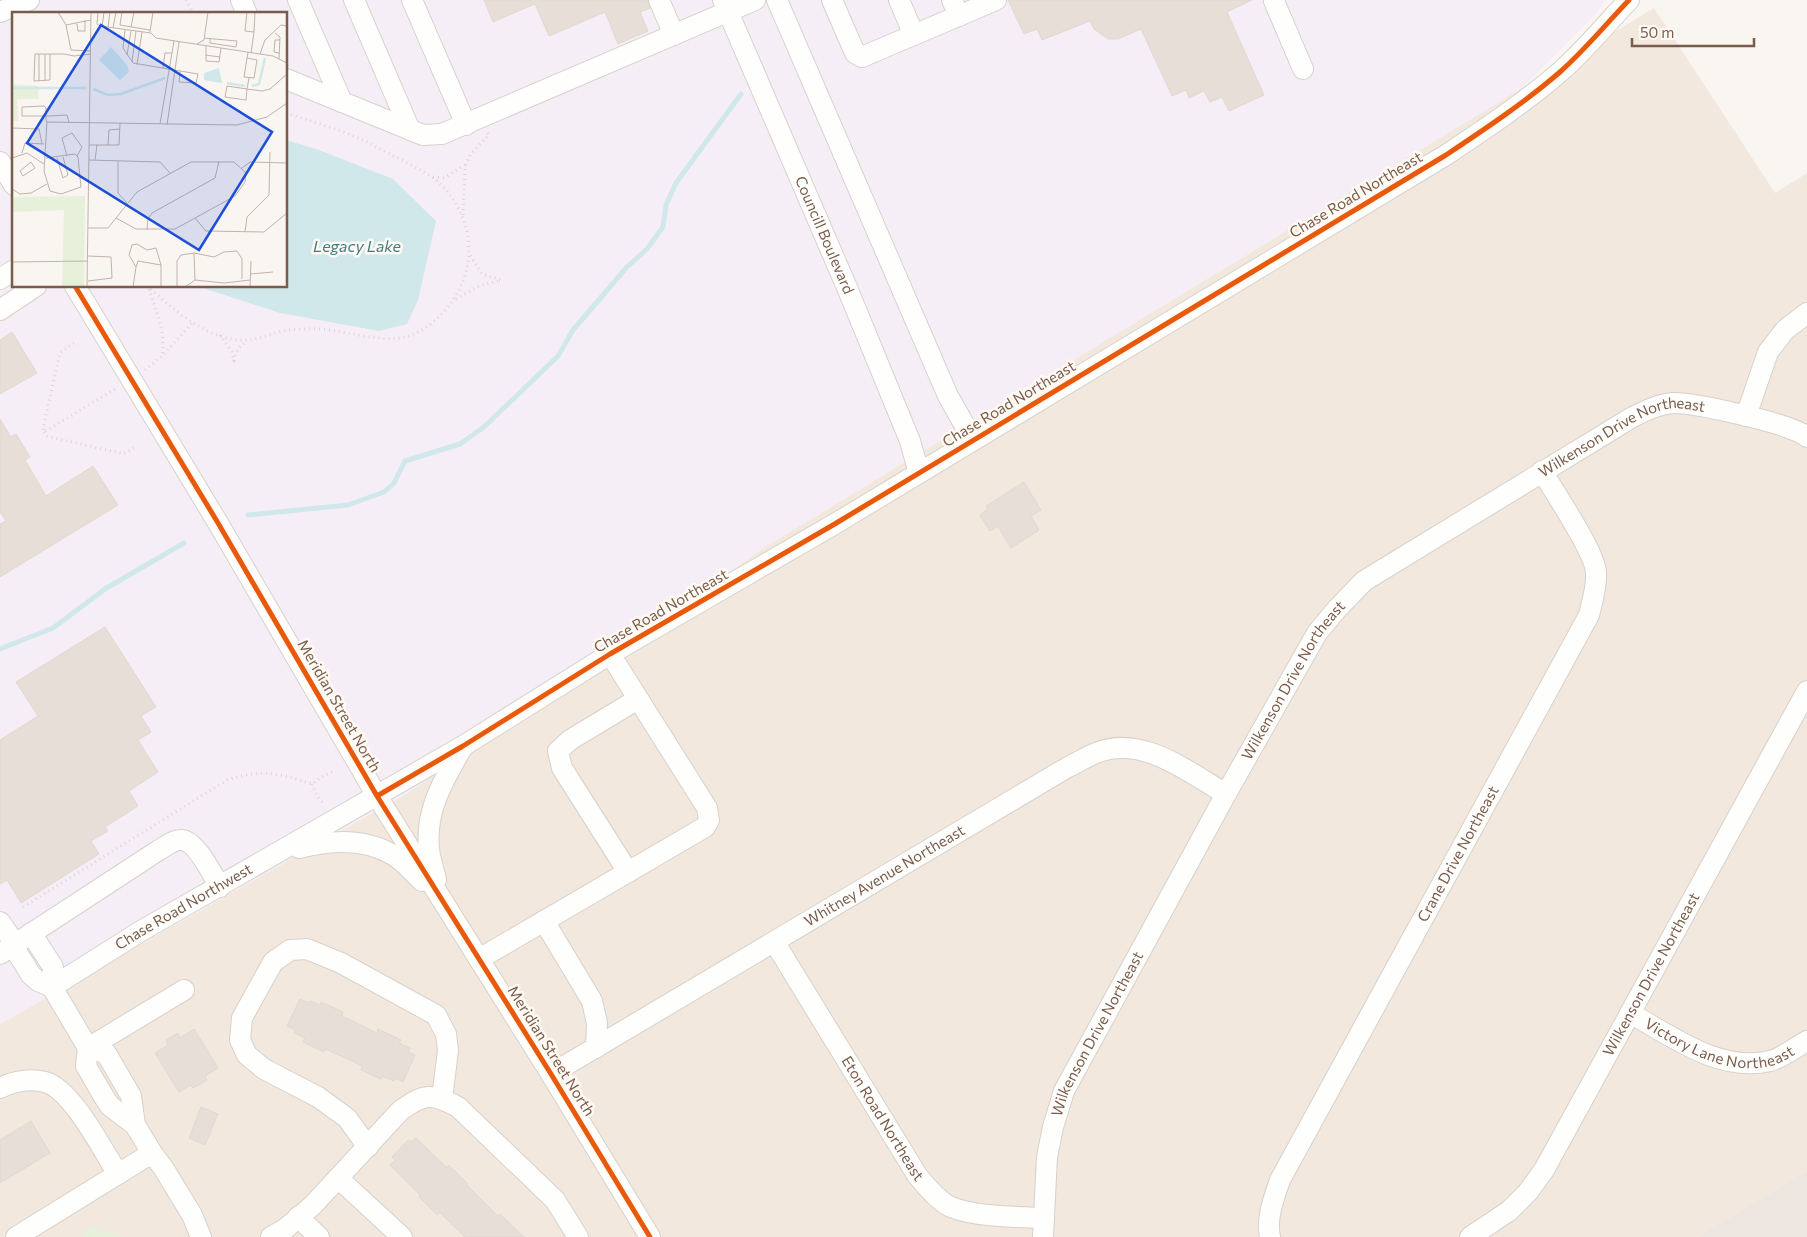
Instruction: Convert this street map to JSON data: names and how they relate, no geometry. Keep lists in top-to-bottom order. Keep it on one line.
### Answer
{"streets":{"street":["Chase Road Northeast","Councill Boulevard","Wilkenson Drive Northeast","Meridian Street North","Crane Drive Northeast","Whitney Avenue Northeast","Chase Road Northwest","Victory Lane Northeast","Eton Road Northeast"]},"crossings":[["Chase Road Northeast","Councill Boulevard"],["Chase Road Northeast","Meridian Street North"],["Chase Road Northeast","Chase Road Northwest"],["Wilkenson Drive Northeast","Crane Drive Northeast"],["Wilkenson Drive Northeast","Whitney Avenue Northeast"],["Wilkenson Drive Northeast","Victory Lane Northeast"],["Wilkenson Drive Northeast","Eton Road Northeast"],["Meridian Street North","Whitney Avenue Northeast"],["Meridian Street North","Chase Road Northwest"],["Whitney Avenue Northeast","Eton Road Northeast"]],"water":["Legacy Lake"],"scale_bar":"50 m"}
